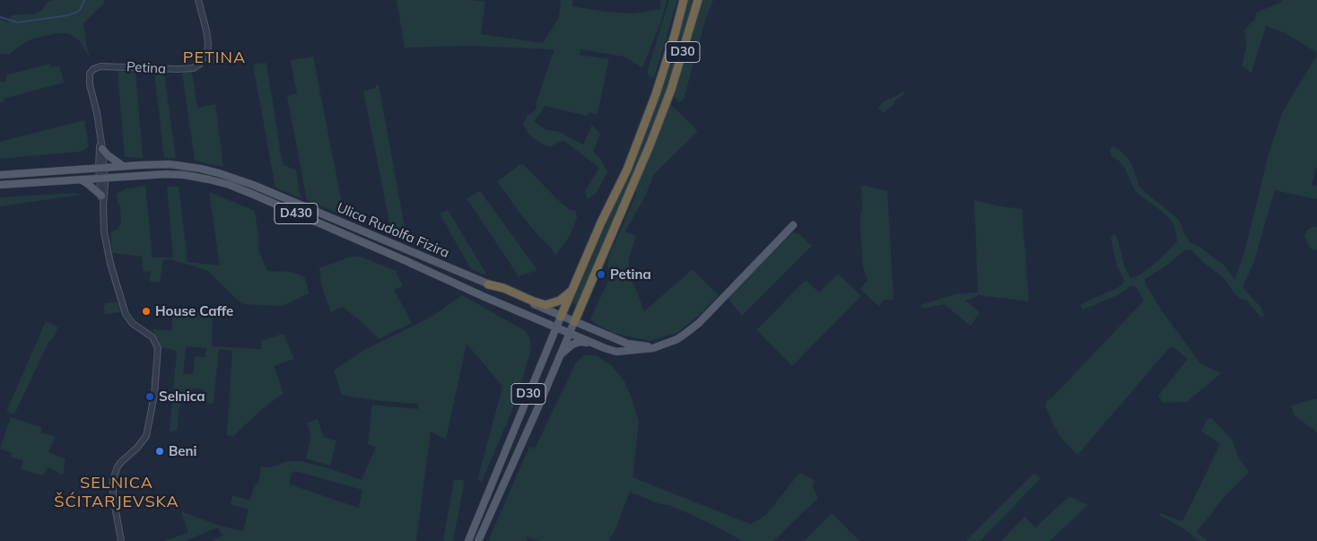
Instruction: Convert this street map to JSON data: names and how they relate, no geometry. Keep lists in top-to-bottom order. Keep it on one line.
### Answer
{"streets":{"highway":["D30"],"main road":["D430","Ulica Rudolfa Fizira"],"street":["Petina"]},"crossings":[["D30","Ulica Rudolfa Fizira"],["Petina","Ulica Rudolfa Fizira"]],"districts":["PETINA","SELNICA ŠĆITARJEVSKA"],"places":["Petina","House Caffe","Selnica","Beni"]}
